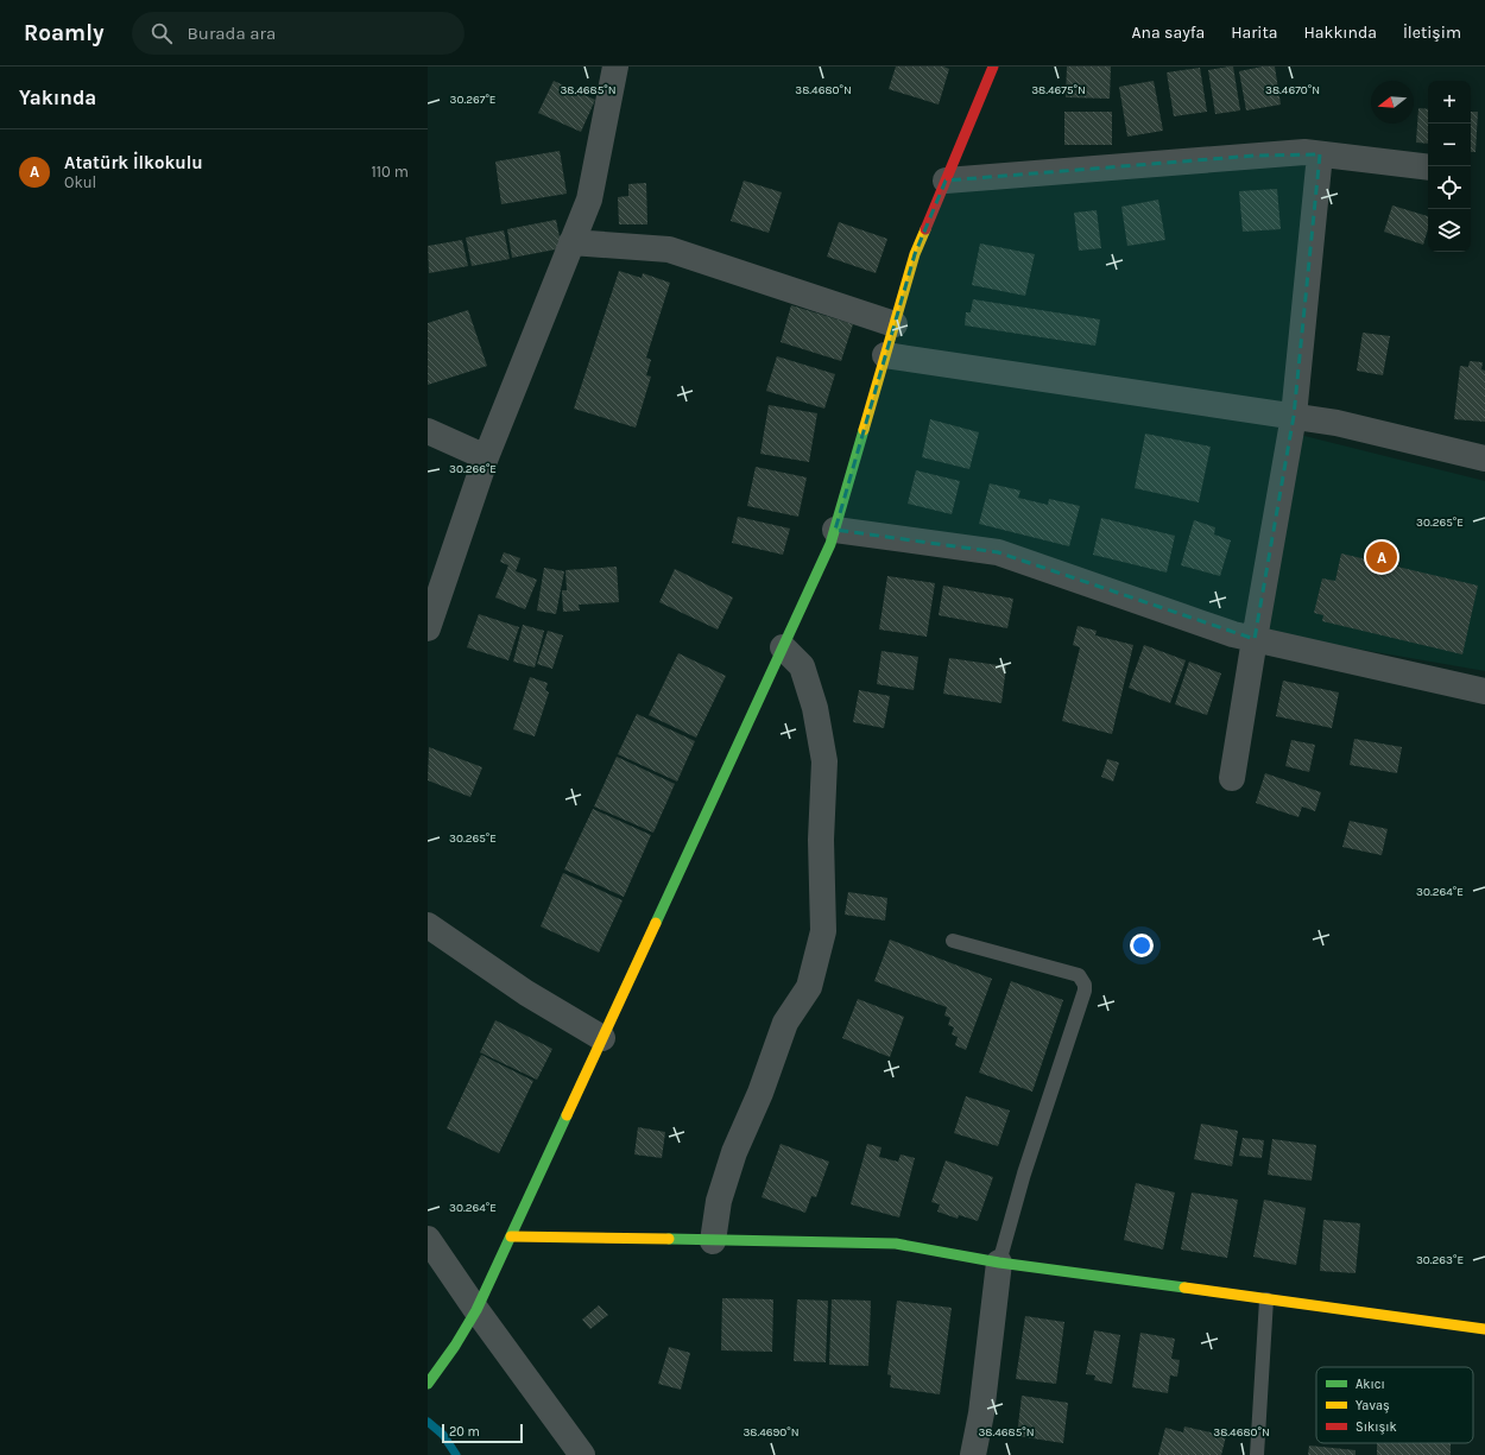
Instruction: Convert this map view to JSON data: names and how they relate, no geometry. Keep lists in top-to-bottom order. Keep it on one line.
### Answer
{"legend":["Akıcı","Yavaş","Sıkışık"],"scale_bar":"20 m","north":"left","page":{"header":"Roamly","search":"Burada ara","nav":["Ana sayfa","Harita","Hakkında","İletişim"],"heading":"Yakında","map_buttons":["+","−"],"list":[{"mark":"A","name":"Atatürk İlkokulu","note":"Okul","value":"110 m"}],"pins":"A","scale":"20 m"},"coordinates":["38.4685°N","38.4680°N","38.4675°N","38.4670°N","30.267°E","30.266°E","30.265°E","30.264°E","30.263°E","38.4690°N"]}
